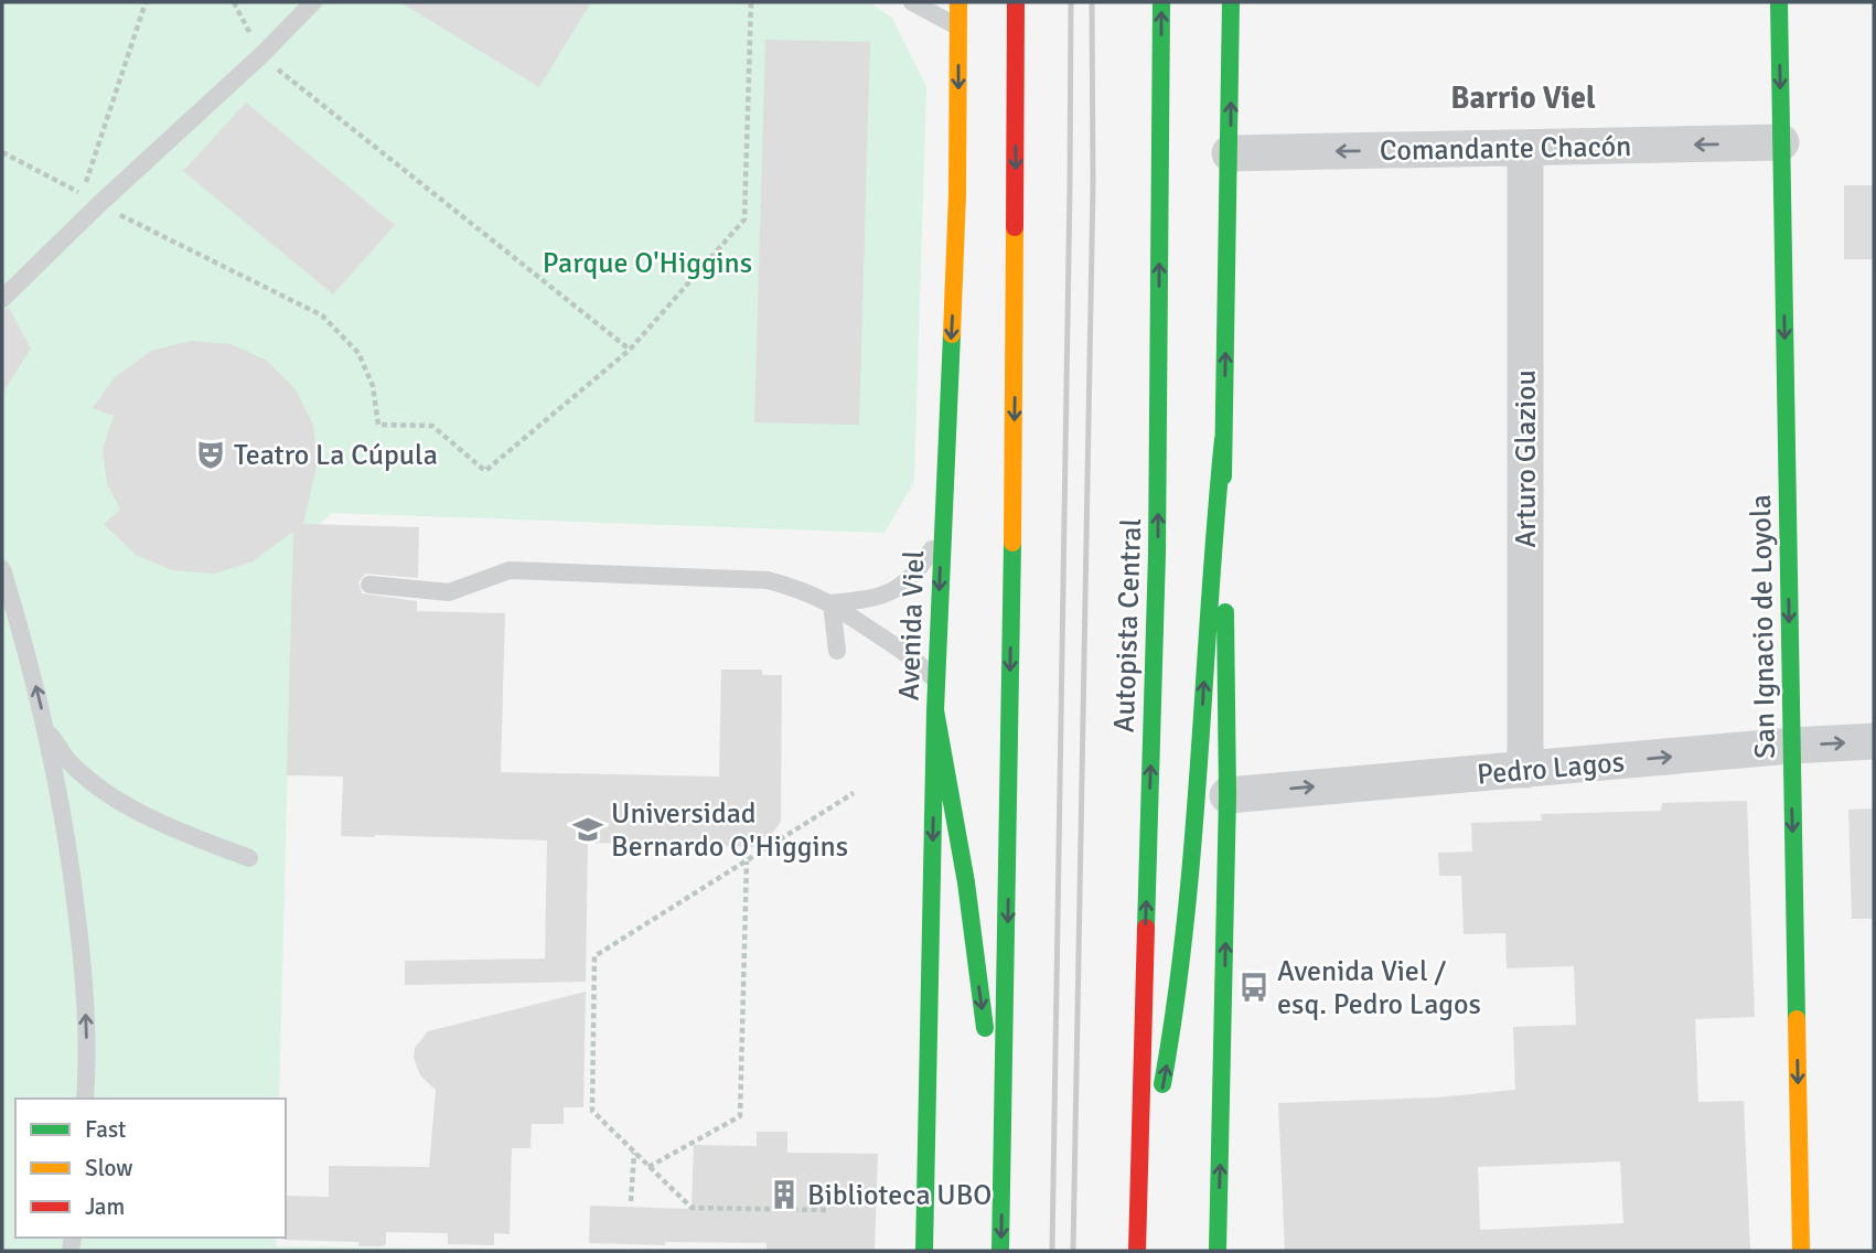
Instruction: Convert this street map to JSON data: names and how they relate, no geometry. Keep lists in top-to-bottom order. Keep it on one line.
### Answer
{"streets":{"main road":["Avenida Viel","Autopista Central","San Ignacio de Loyola"],"street":["Comandante Chacón","Arturo Glaziou","Pedro Lagos"]},"crossings":[["Comandante Chacón","Arturo Glaziou"],["Comandante Chacón","San Ignacio de Loyola"],["Arturo Glaziou","Pedro Lagos"],["San Ignacio de Loyola","Pedro Lagos"]],"one_way":["Comandante Chacón","San Ignacio de Loyola","Pedro Lagos"],"districts":["Barrio Viel"],"parks":["Parque O'Higgins"],"places":{"theatre":["Teatro La Cúpula"],"school or university":["Universidad Bernardo O'Higgins"],"bus stop":["Avenida Viel / esq. Pedro Lagos"],"building":["Biblioteca UBO"]},"legend":["Fast","Slow","Jam"]}
